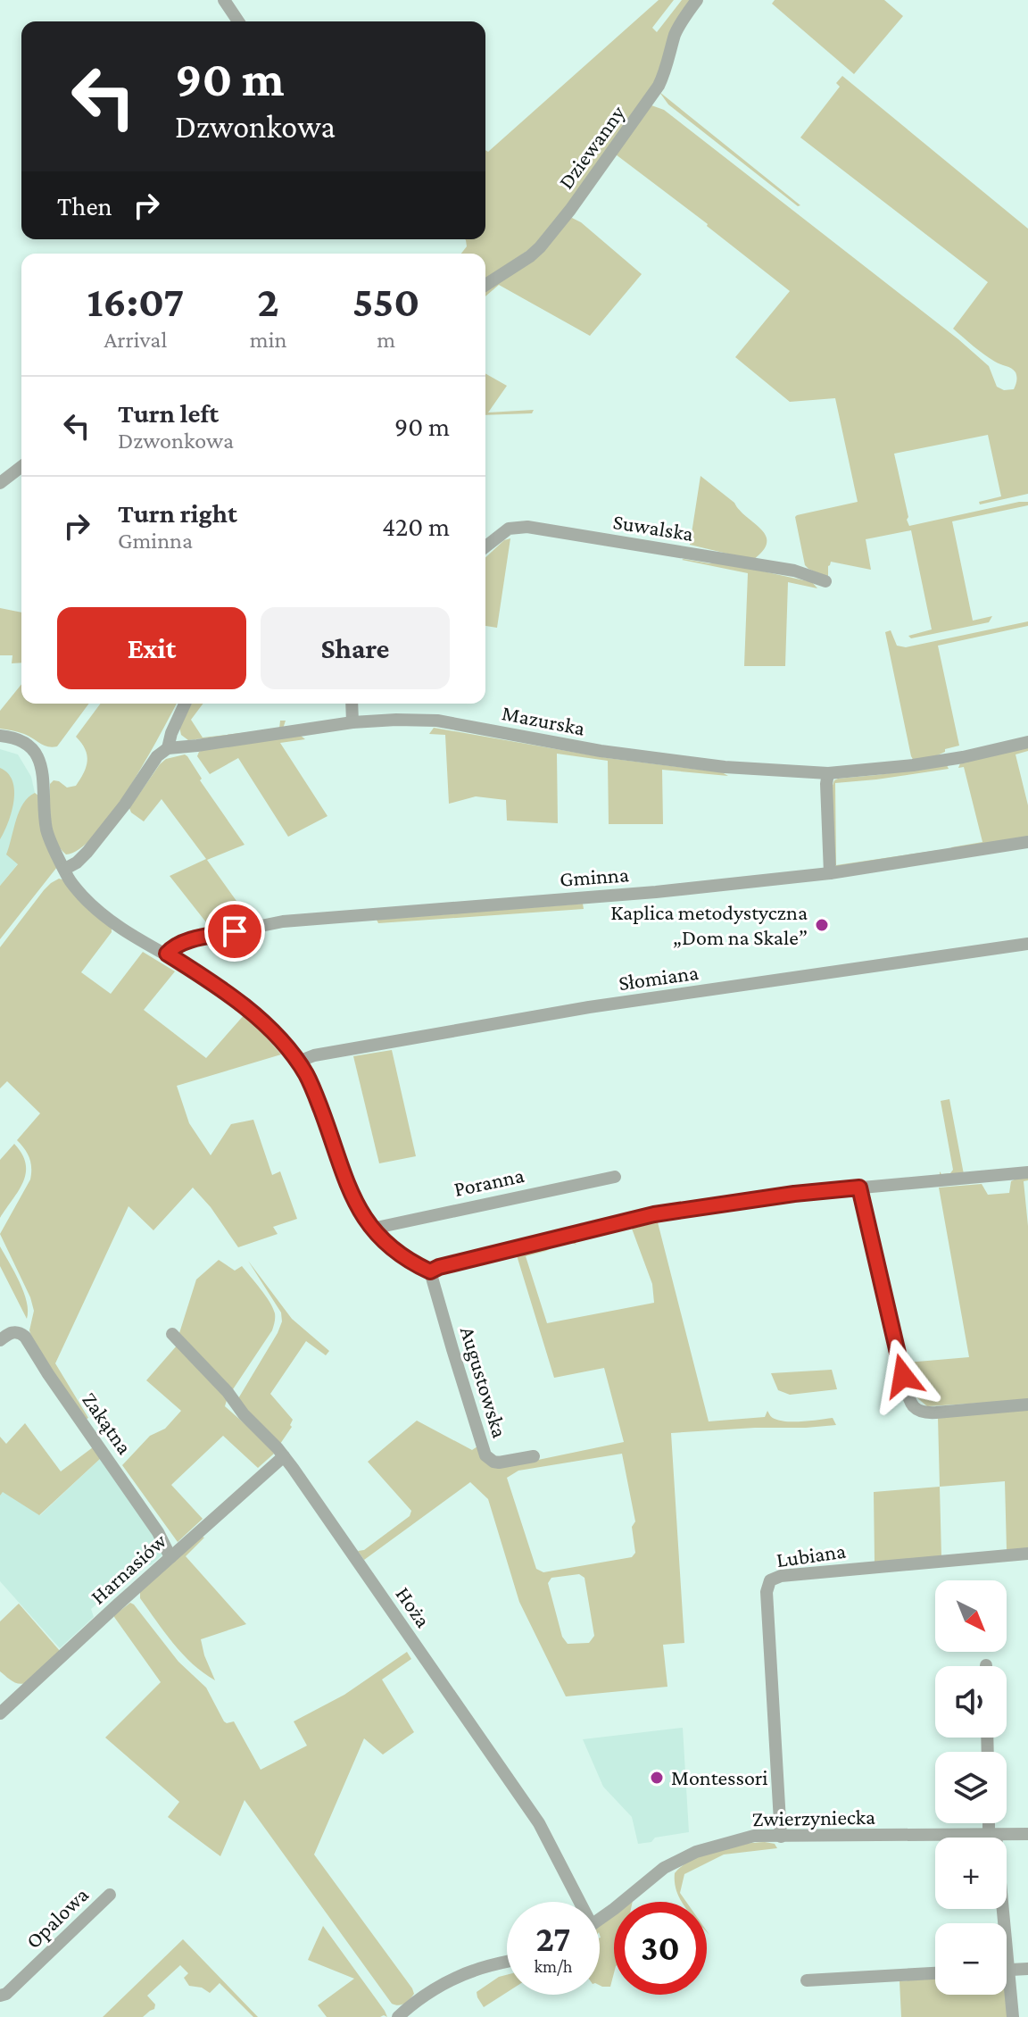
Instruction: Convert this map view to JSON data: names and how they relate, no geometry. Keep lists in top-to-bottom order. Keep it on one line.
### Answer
{"streets":{"street":["Dziewanny","Suwalska","Mazurska","Gminna","Słomiana","Poranna","Augustowska","Zakątna","Lubiana","Harnasiów","Hoża","Zwierzyniecka","Opalowa"]},"crossings":[["Zakątna","Harnasiów"],["Lubiana","Zwierzyniecka"],["Harnasiów","Hoża"]],"places":["Kaplica metodystyczna „Dom na Skale”","Montessori"],"north":"bottom right","page":{"turn":["90 m","Dzwonkowa"],"then":"Then","eta":["16:07","Arrival","2","min","550","m"],"list":[{"name":"Turn left","note":"Dzwonkowa","value":"90 m"},{"name":"Turn right","note":"Gminna","value":"420 m"}],"buttons":["Exit","Share"],"map_buttons":["+","−"],"speed":"27 km/h","limit":"30"}}
